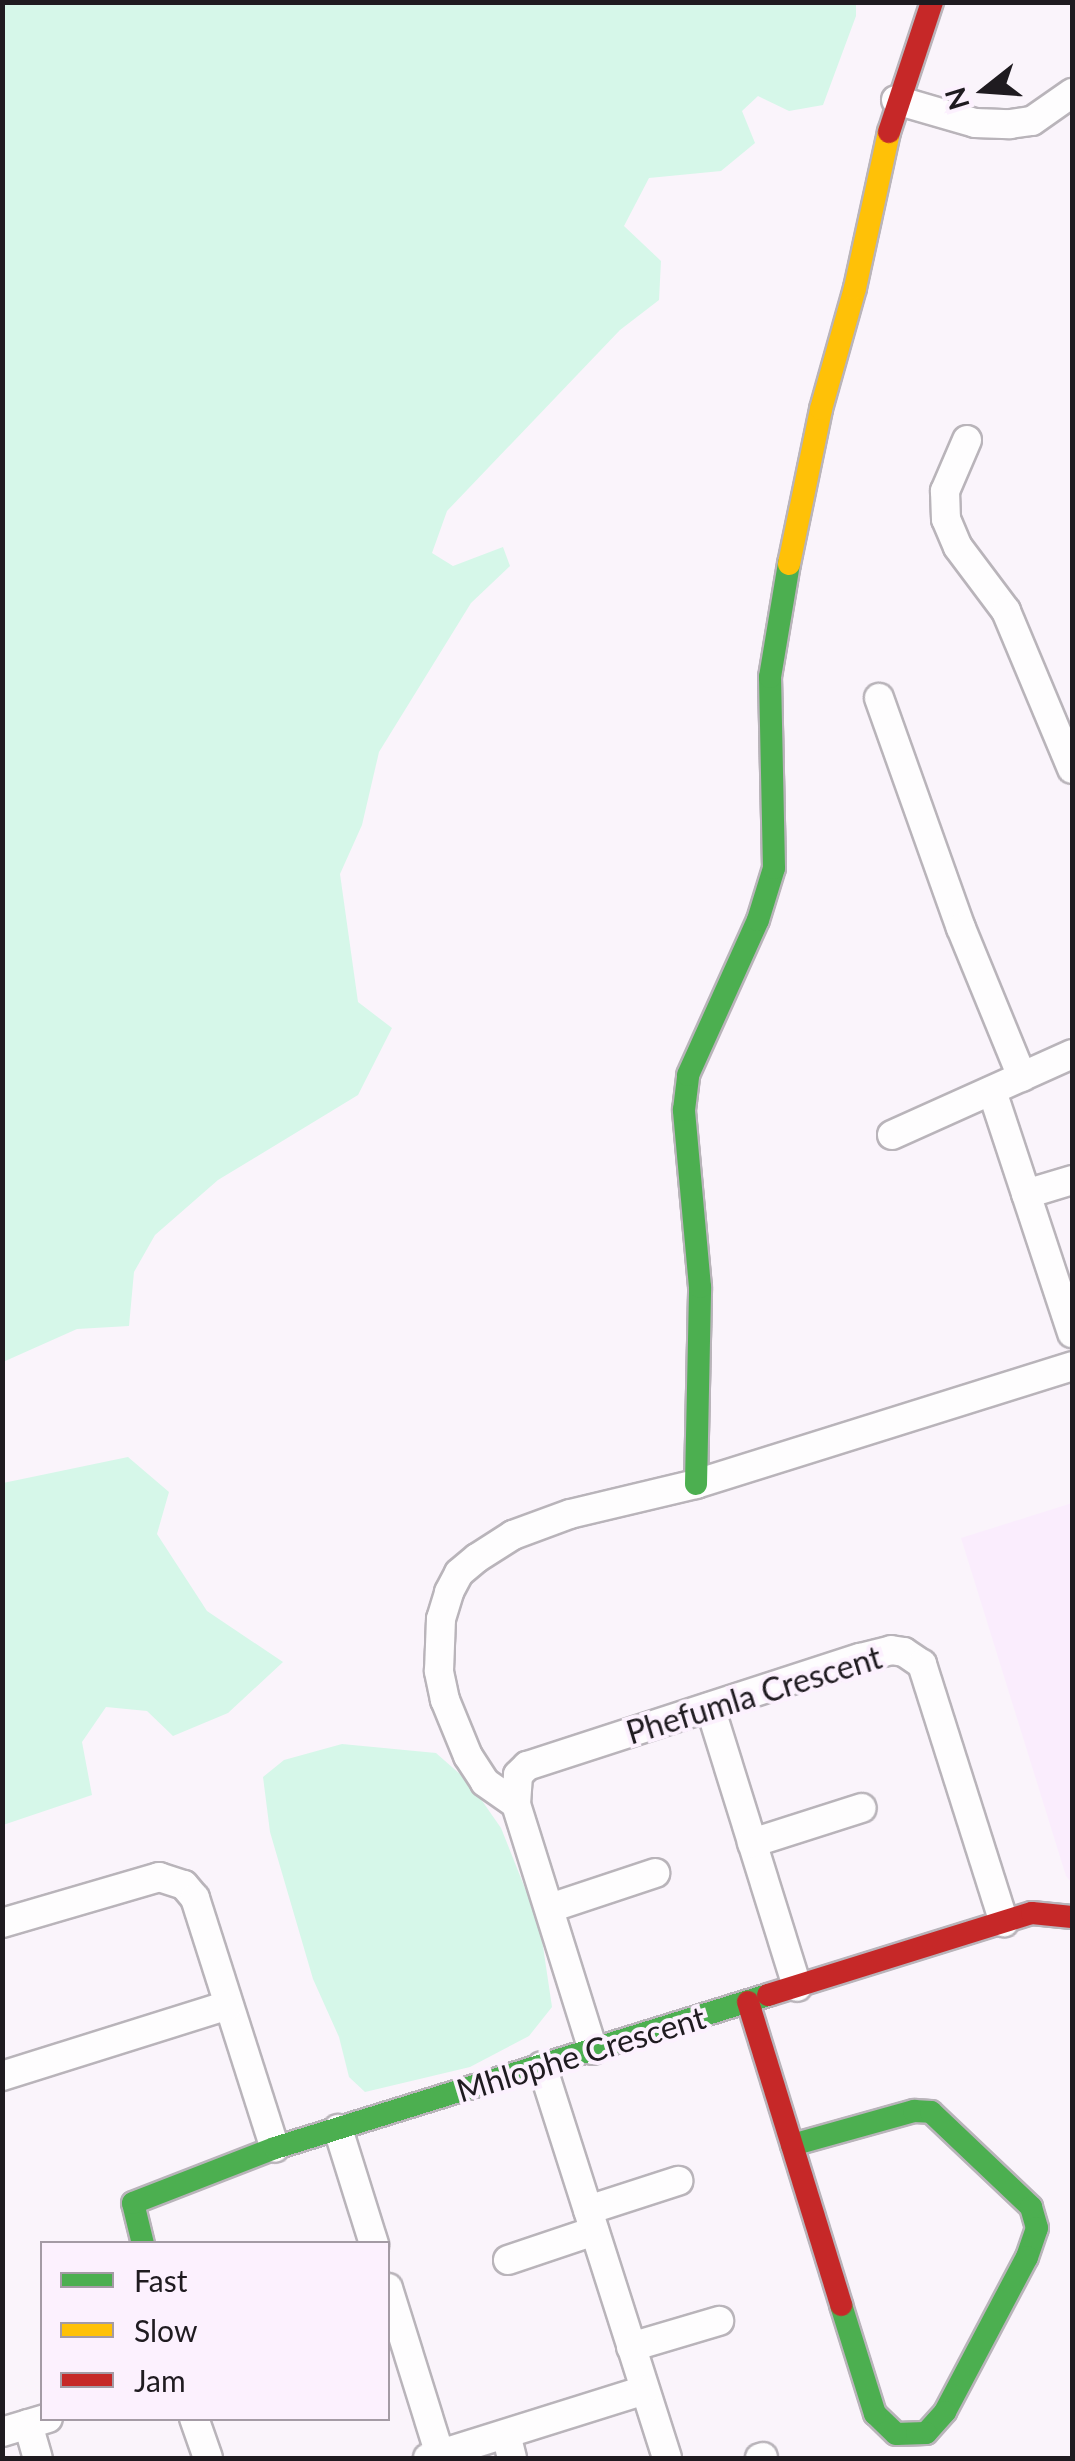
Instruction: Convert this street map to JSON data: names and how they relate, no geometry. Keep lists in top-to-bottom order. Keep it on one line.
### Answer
{"streets":{"street":["Phefumla Crescent","Mhlophe Crescent"]},"crossings":[["Phefumla Crescent","Mhlophe Crescent"]],"legend":["Fast","Slow","Jam"],"north":"left"}
